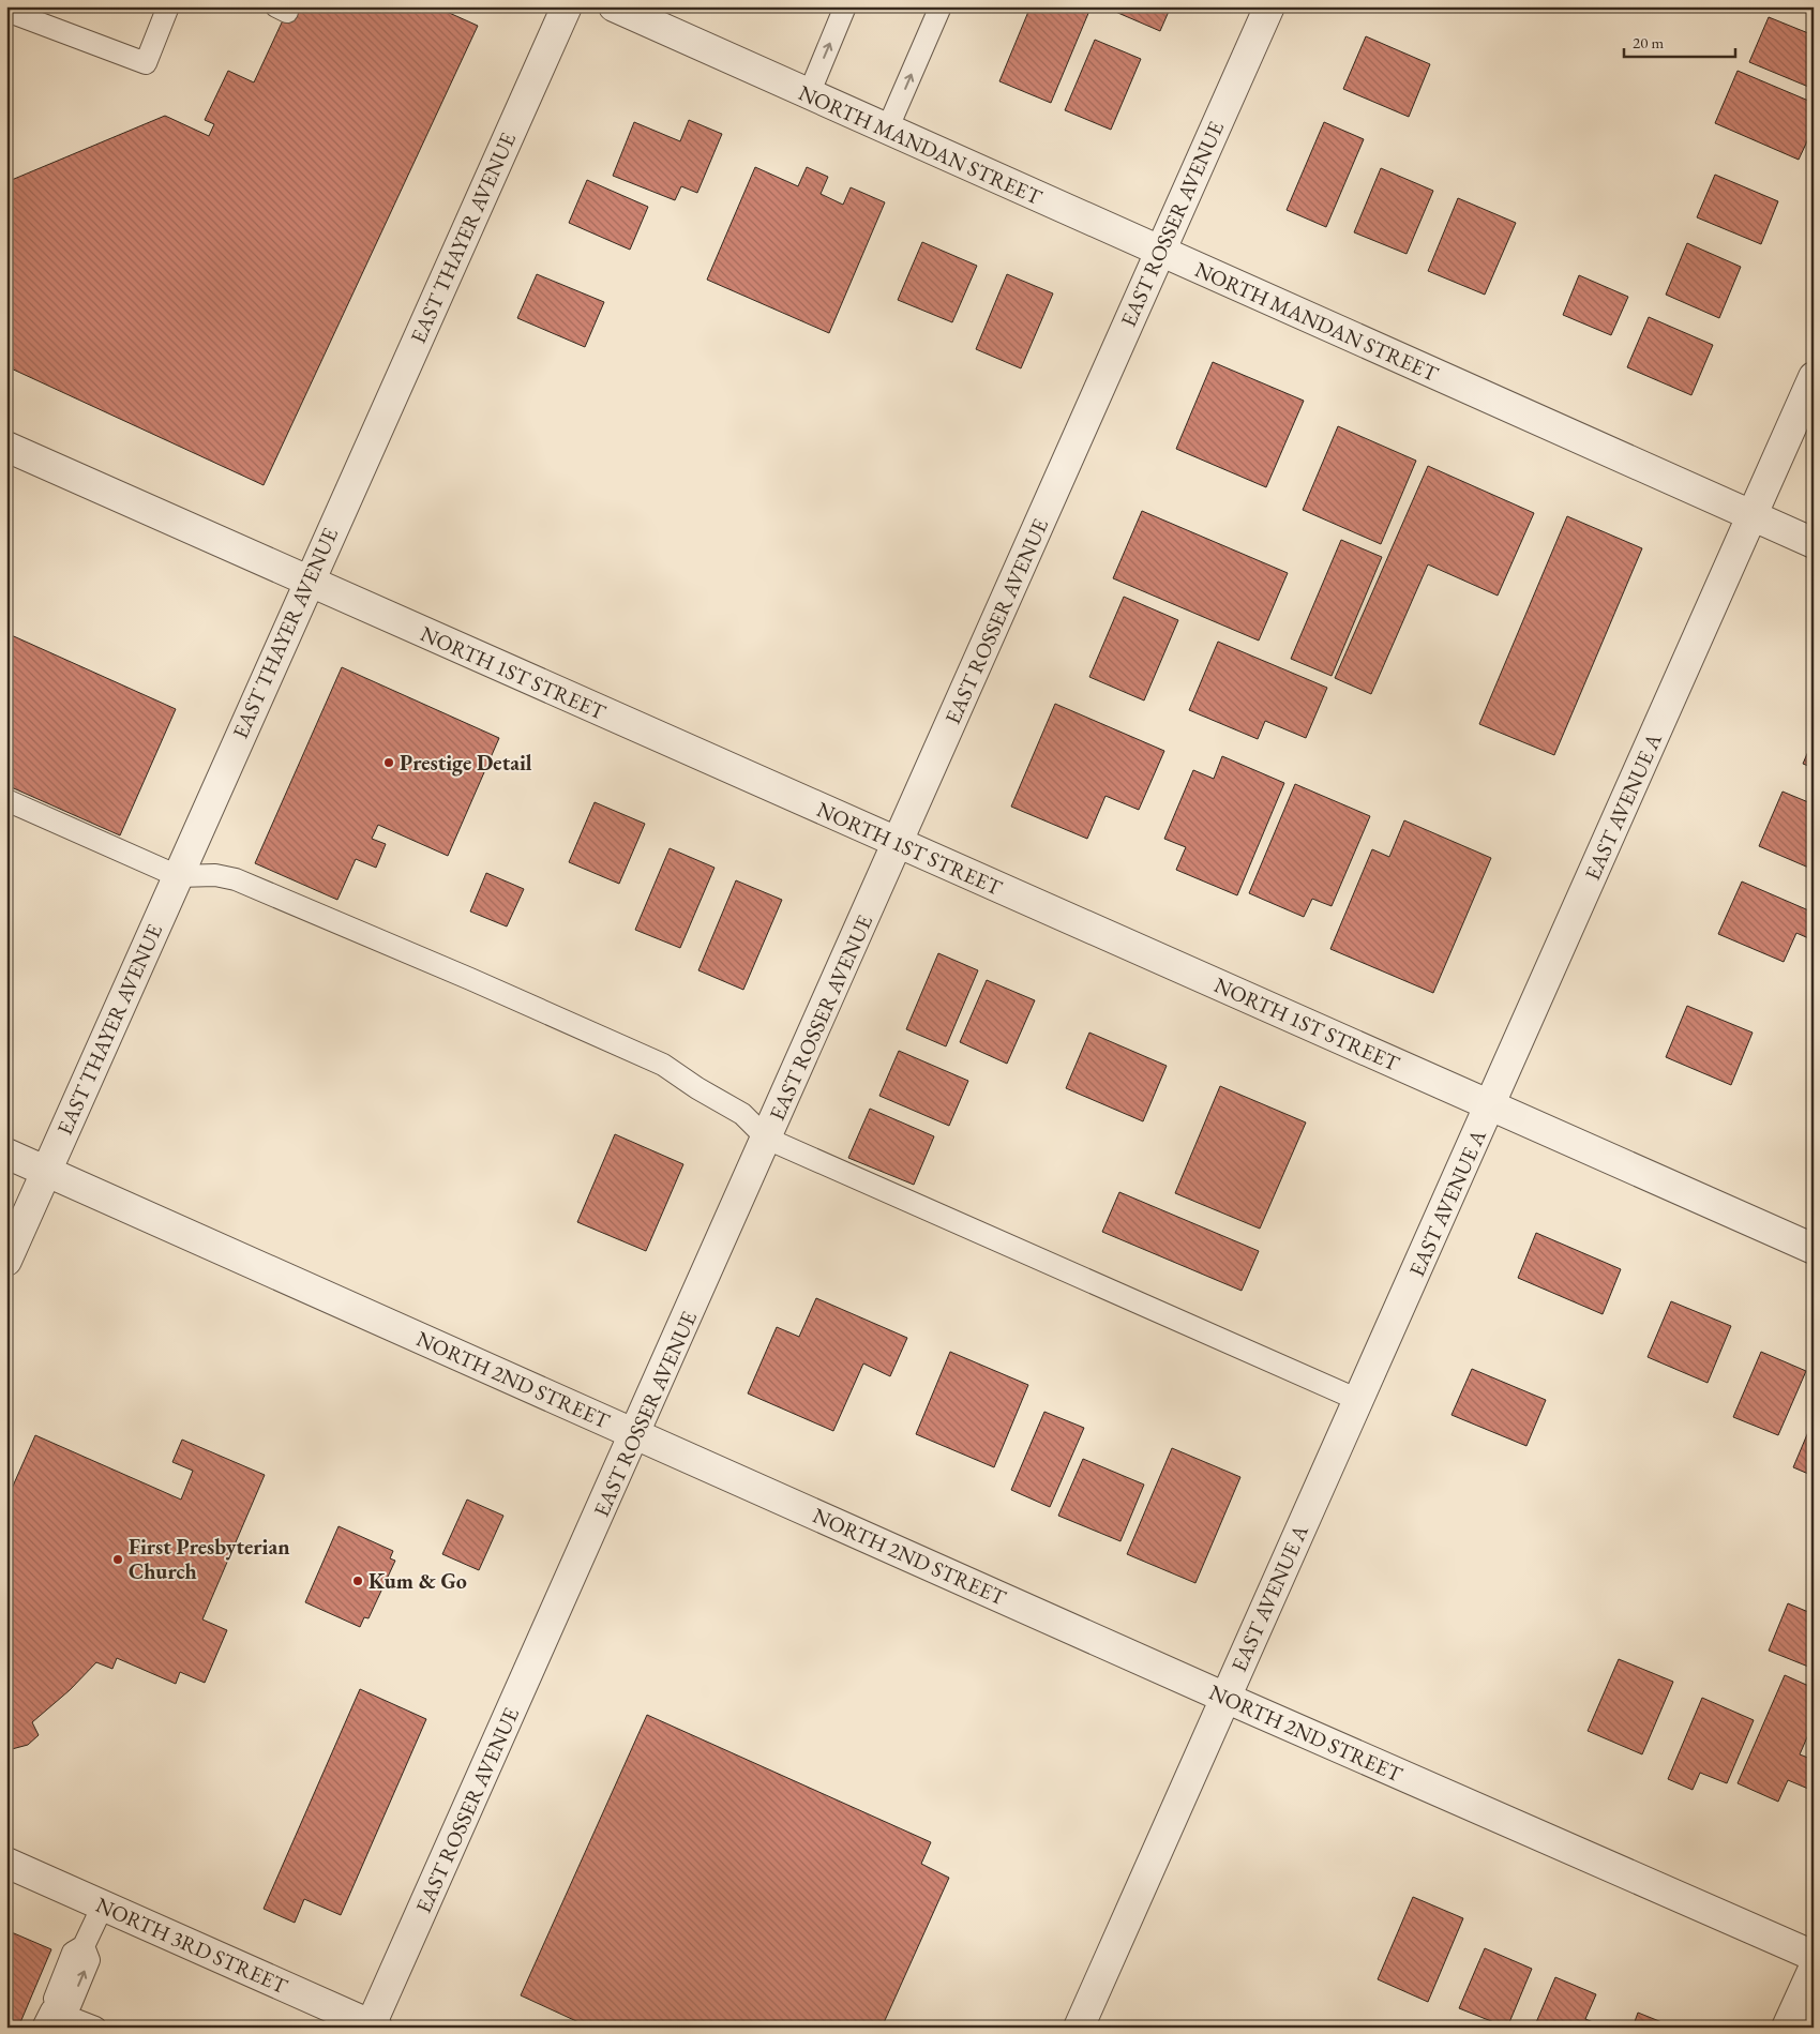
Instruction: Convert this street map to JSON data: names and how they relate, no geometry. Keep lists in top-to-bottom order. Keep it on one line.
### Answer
{"streets":{"street":["NORTH MANDAN STREET","EAST ROSSER AVENUE","EAST THAYER AVENUE","NORTH 1ST STREET","EAST AVENUE A","NORTH 2ND STREET","NORTH 3RD STREET"]},"crossings":[["NORTH MANDAN STREET","EAST ROSSER AVENUE"],["NORTH MANDAN STREET","EAST AVENUE A"],["EAST ROSSER AVENUE","NORTH 1ST STREET"],["EAST ROSSER AVENUE","NORTH 2ND STREET"],["EAST ROSSER AVENUE","NORTH 3RD STREET"],["EAST THAYER AVENUE","NORTH 1ST STREET"],["EAST THAYER AVENUE","NORTH 2ND STREET"],["NORTH 1ST STREET","EAST AVENUE A"],["EAST AVENUE A","NORTH 2ND STREET"]],"places":["Prestige Detail","First Presbyterian Church","Kum & Go"],"scale_bar":"20 m"}
